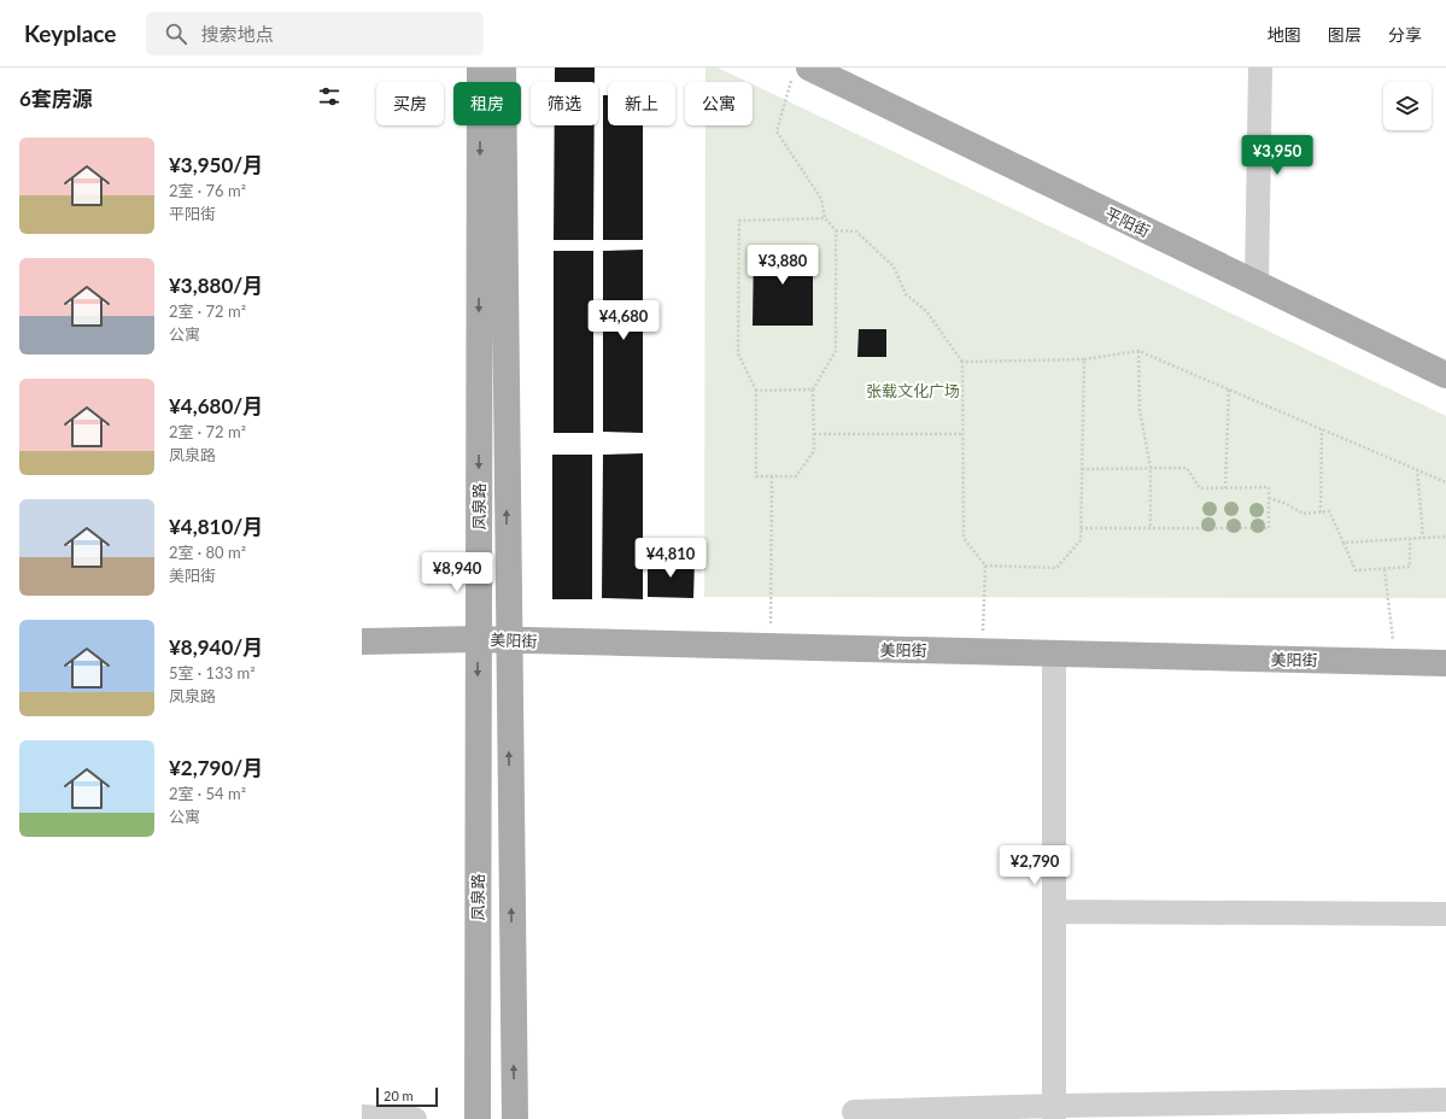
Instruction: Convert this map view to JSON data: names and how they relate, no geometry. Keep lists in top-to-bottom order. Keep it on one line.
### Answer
{"streets":{"main road":["平阳街","凤泉路","美阳街"]},"crossings":[["凤泉路","美阳街"]],"parks":["张载文化广场"],"scale_bar":"20 m","page":{"header":"Keyplace","search":"搜索地点","nav":["地图","图层","分享"],"heading":"6套房源","chip":["买房","租房","筛选","新上","公寓"],"list":[{"name":"¥3,950/月","note":"2室 · 76 m² · 平阳街"},{"name":"¥3,880/月","note":"2室 · 72 m² · 公寓"},{"name":"¥4,680/月","note":"2室 · 72 m² · 凤泉路"},{"name":"¥4,810/月","note":"2室 · 80 m² · 美阳街"},{"name":"¥8,940/月","note":"5室 · 133 m² · 凤泉路"},{"name":"¥2,790/月","note":"2室 · 54 m² · 公寓"}],"price":["¥3,950","¥3,880","¥4,680","¥4,810","¥8,940","¥2,790"],"scale":"20 m"}}
